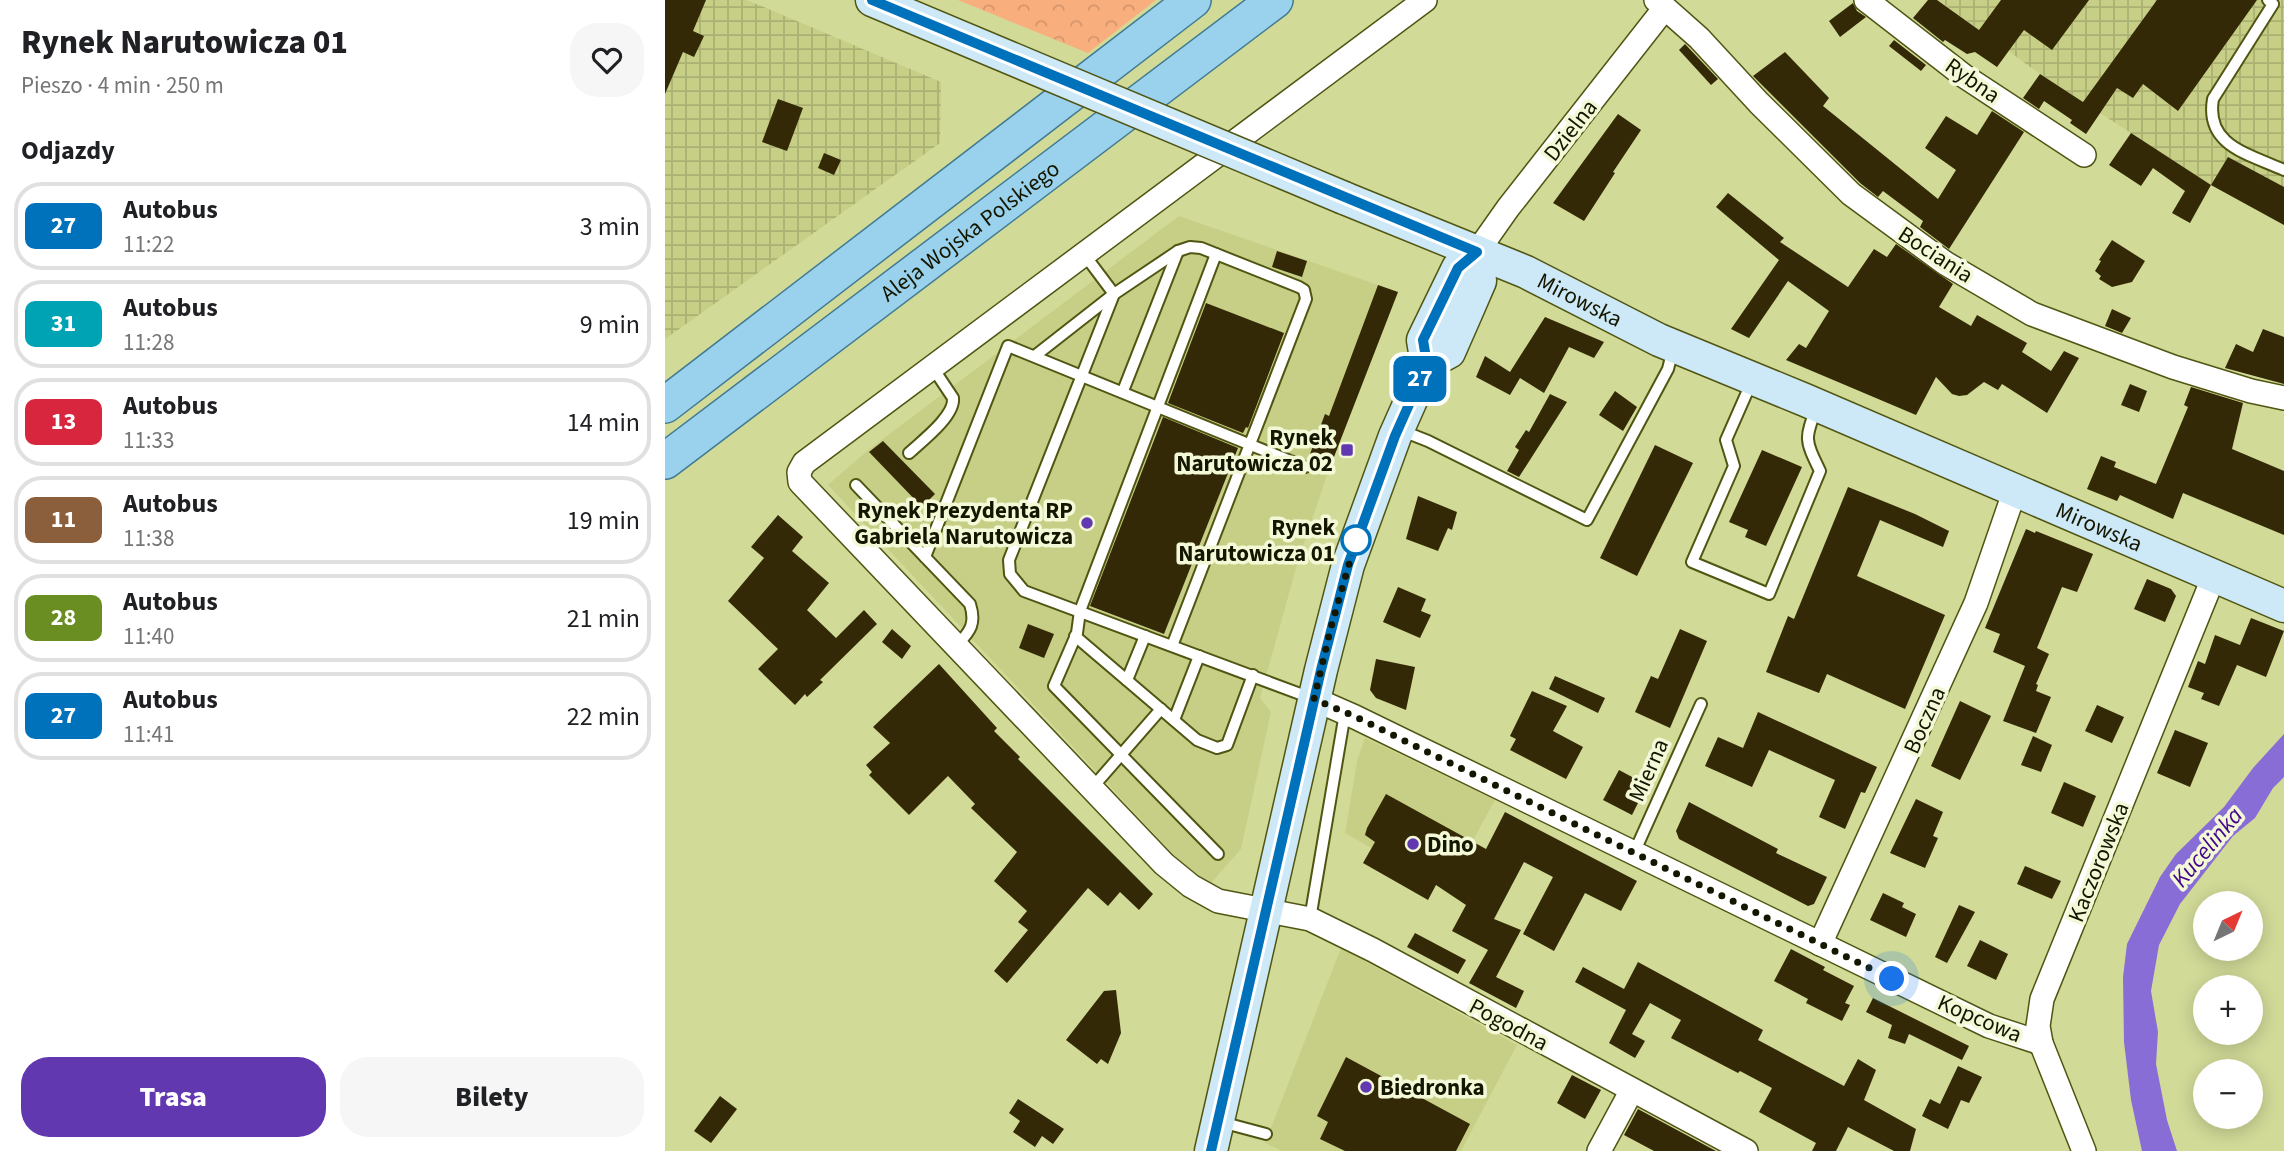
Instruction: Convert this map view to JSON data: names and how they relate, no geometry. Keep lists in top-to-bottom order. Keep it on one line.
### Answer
{"streets":{"main road":["Aleja Wojska Polskiego"],"street":["Rybna","Dzielna","Bociania","Mirowska","Boczna","Kaczorowska","Kopcowa","Pogodna"],"lane":["Mierna"]},"crossings":[["Dzielna","Bociania"],["Dzielna","Mirowska"],["Mirowska","Boczna"],["Mirowska","Kaczorowska"],["Boczna","Kopcowa"],["Mierna","Kopcowa"],["Kaczorowska","Kopcowa"]],"water":["Kucelinka"],"places":{"transit":["Rynek Narutowicza 02"],"other":["Rynek Prezydenta RP Gabriela Narutowicza","Rynek Narutowicza 01","Dino","Biedronka"]},"lines":["bus line 27"],"north":"top right","page":{"heading":[["Rynek Narutowicza 01","Pieszo · 4 min · 250 m"],"Odjazdy"],"on_map":"27","list":[{"mark":"27","name":"Autobus","note":"11:22","value":"3 min"},{"mark":"31","name":"Autobus","note":"11:28","value":"9 min"},{"mark":"13","name":"Autobus","note":"11:33","value":"14 min"},{"mark":"11","name":"Autobus","note":"11:38","value":"19 min"},{"mark":"28","name":"Autobus","note":"11:40","value":"21 min"},{"mark":"27","name":"Autobus","note":"11:41","value":"22 min"}],"map_buttons":["+","−"],"buttons":["Trasa","Bilety"]}}
